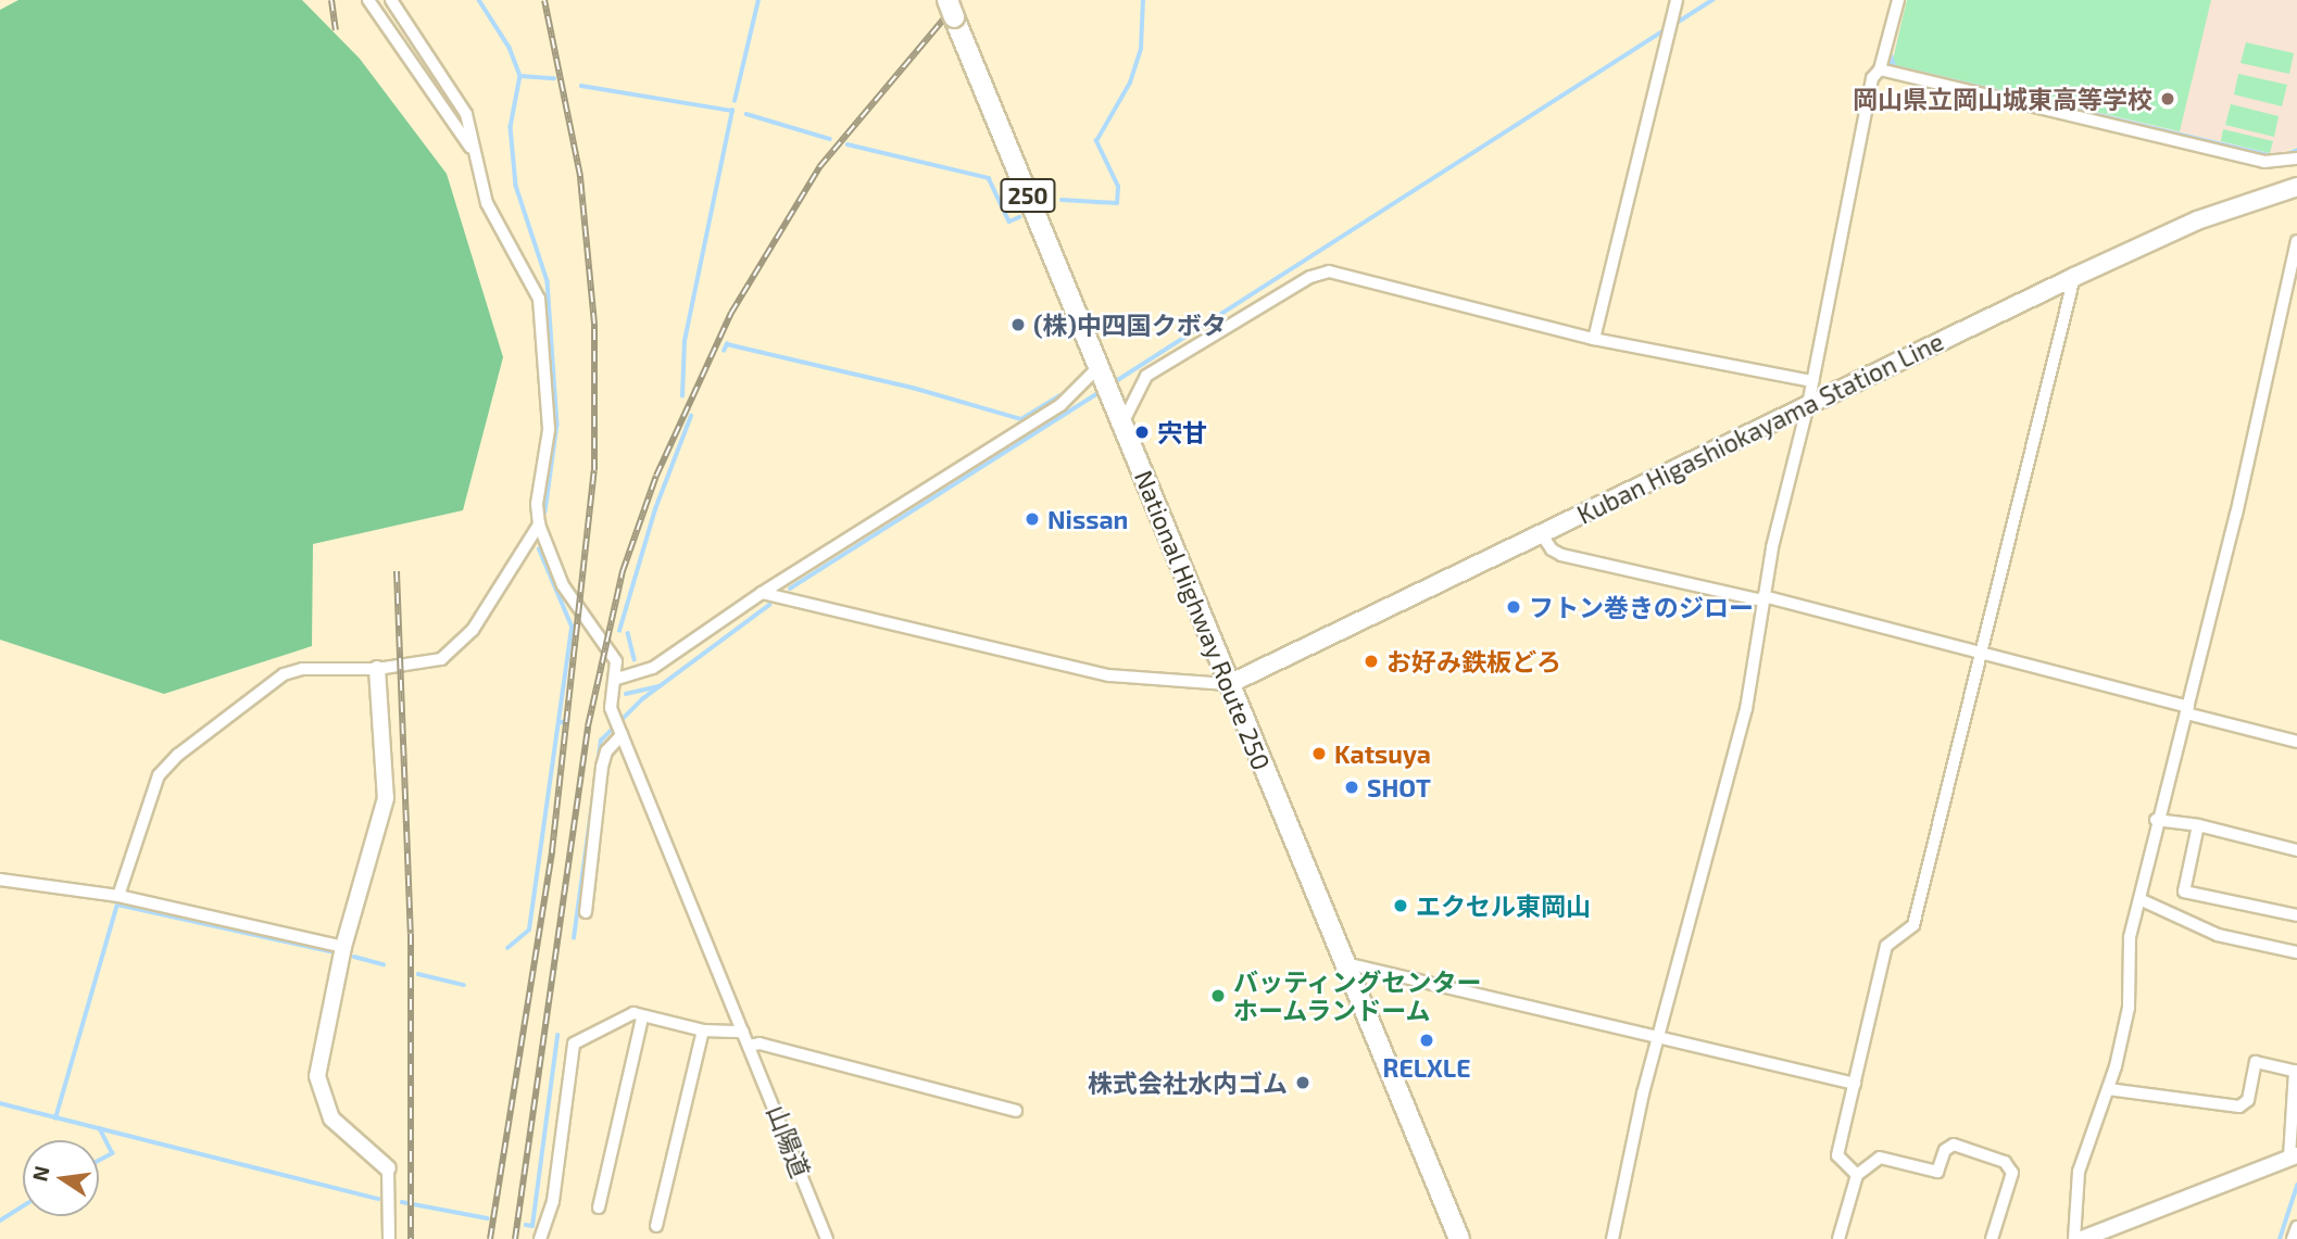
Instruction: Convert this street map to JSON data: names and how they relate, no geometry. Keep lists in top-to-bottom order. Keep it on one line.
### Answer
{"streets":{"highway":["250","National Highway Route 250"],"main road":["Kuban Higashiokayama Station Line"],"street":["山陽道"]},"crossings":[["Kuban Higashiokayama Station Line","National Highway Route 250"]],"places":["岡山県立岡山城東高等学校","(株)中四国クボタ","宍甘","Nissan","フトン巻きのジロー","お好み鉄板どろ","Katsuya","SHOT","エクセル東岡山","バッティングセンター ホームランドーム","RELXLE","株式会社水内ゴム"],"north":"left"}
